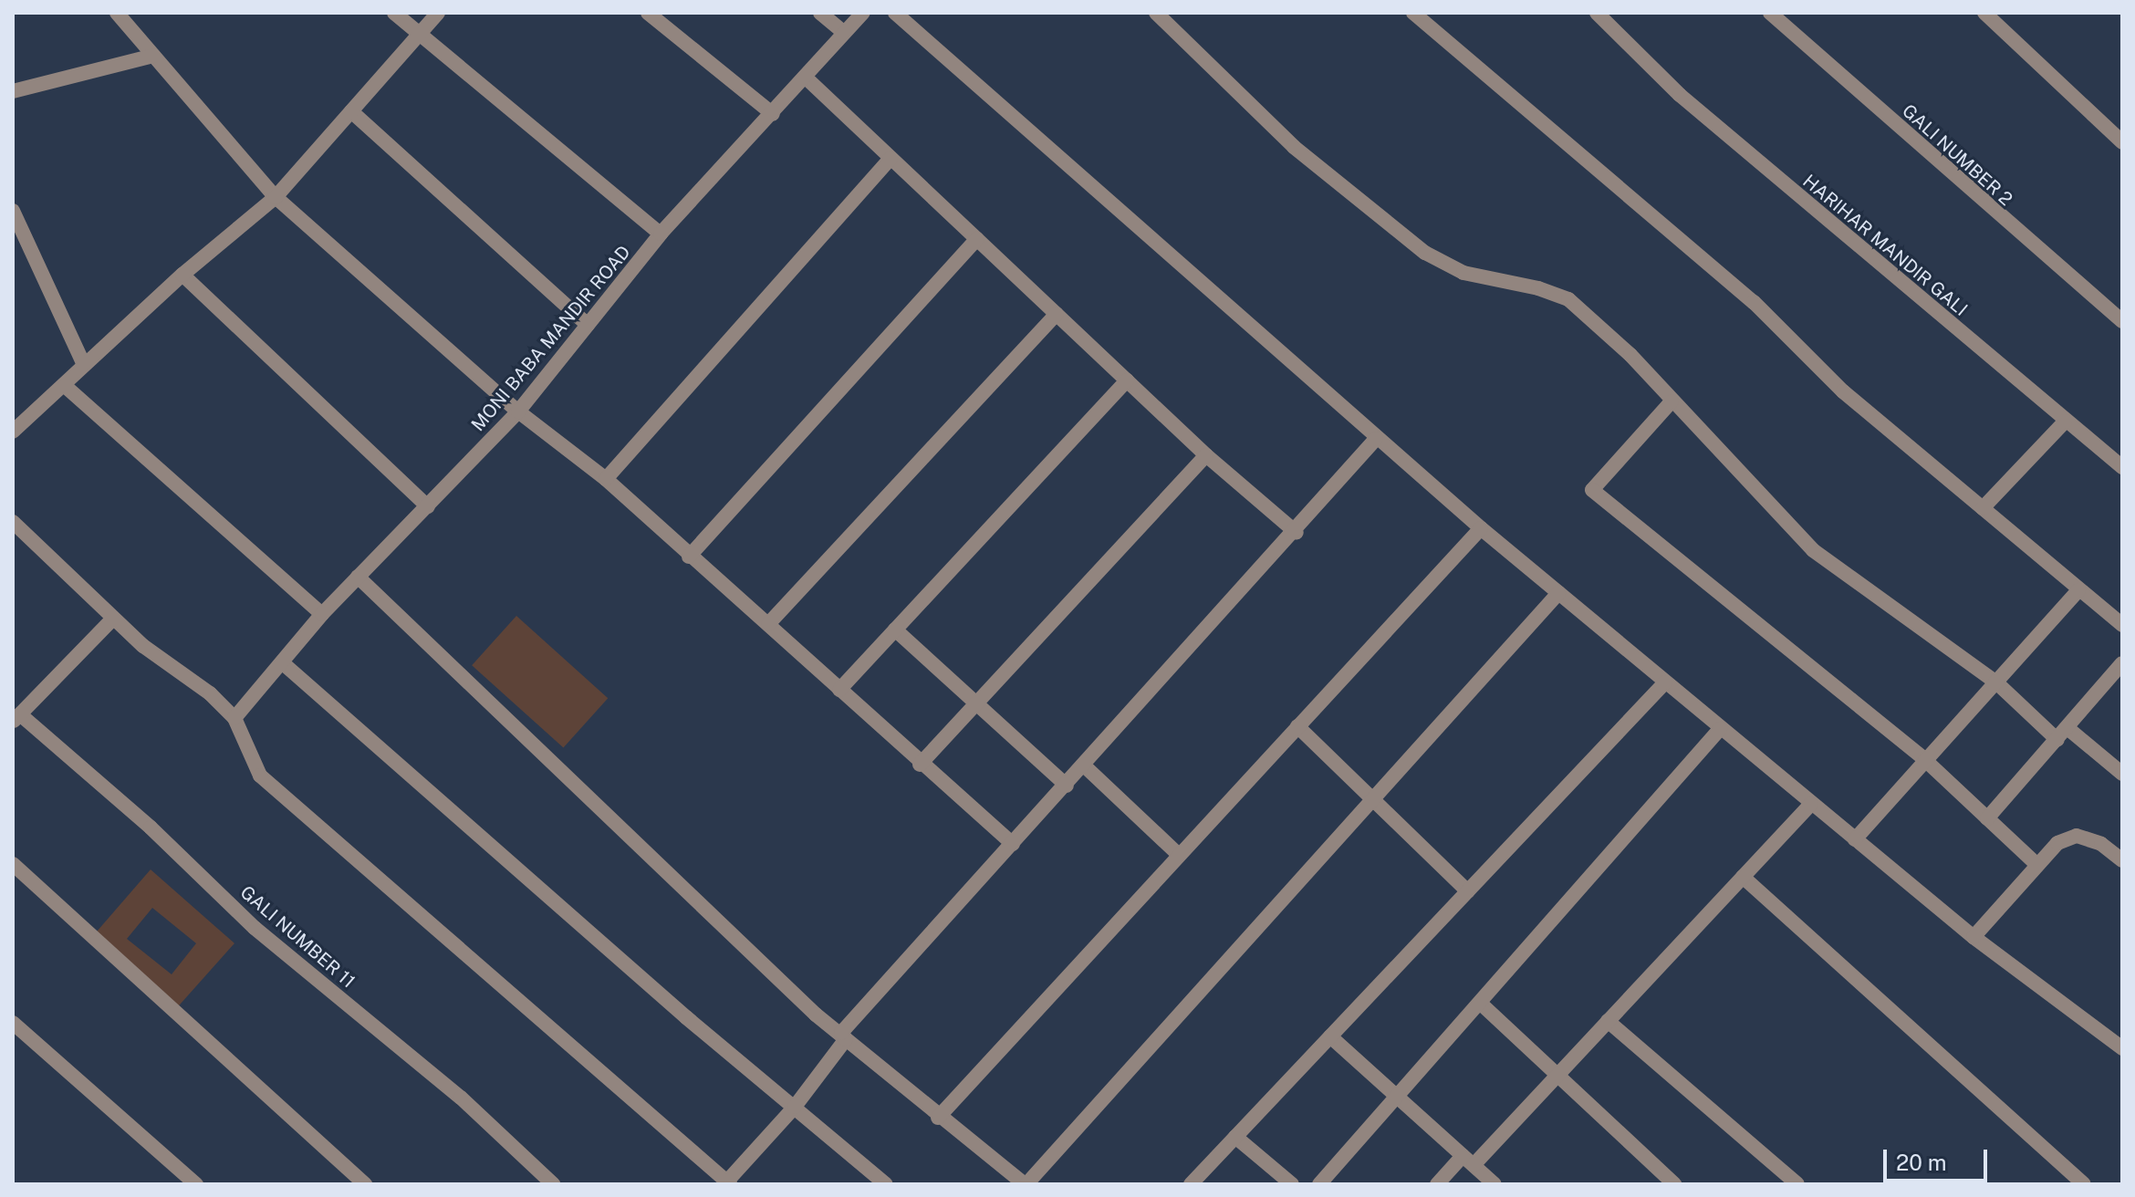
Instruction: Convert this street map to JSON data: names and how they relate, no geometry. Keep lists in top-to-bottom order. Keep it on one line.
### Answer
{"streets":{"street":["GALI NUMBER 2","HARIHAR MANDIR GALI","MONI BABA MANDIR ROAD","GALI NUMBER 11"]},"scale_bar":"20 m"}
